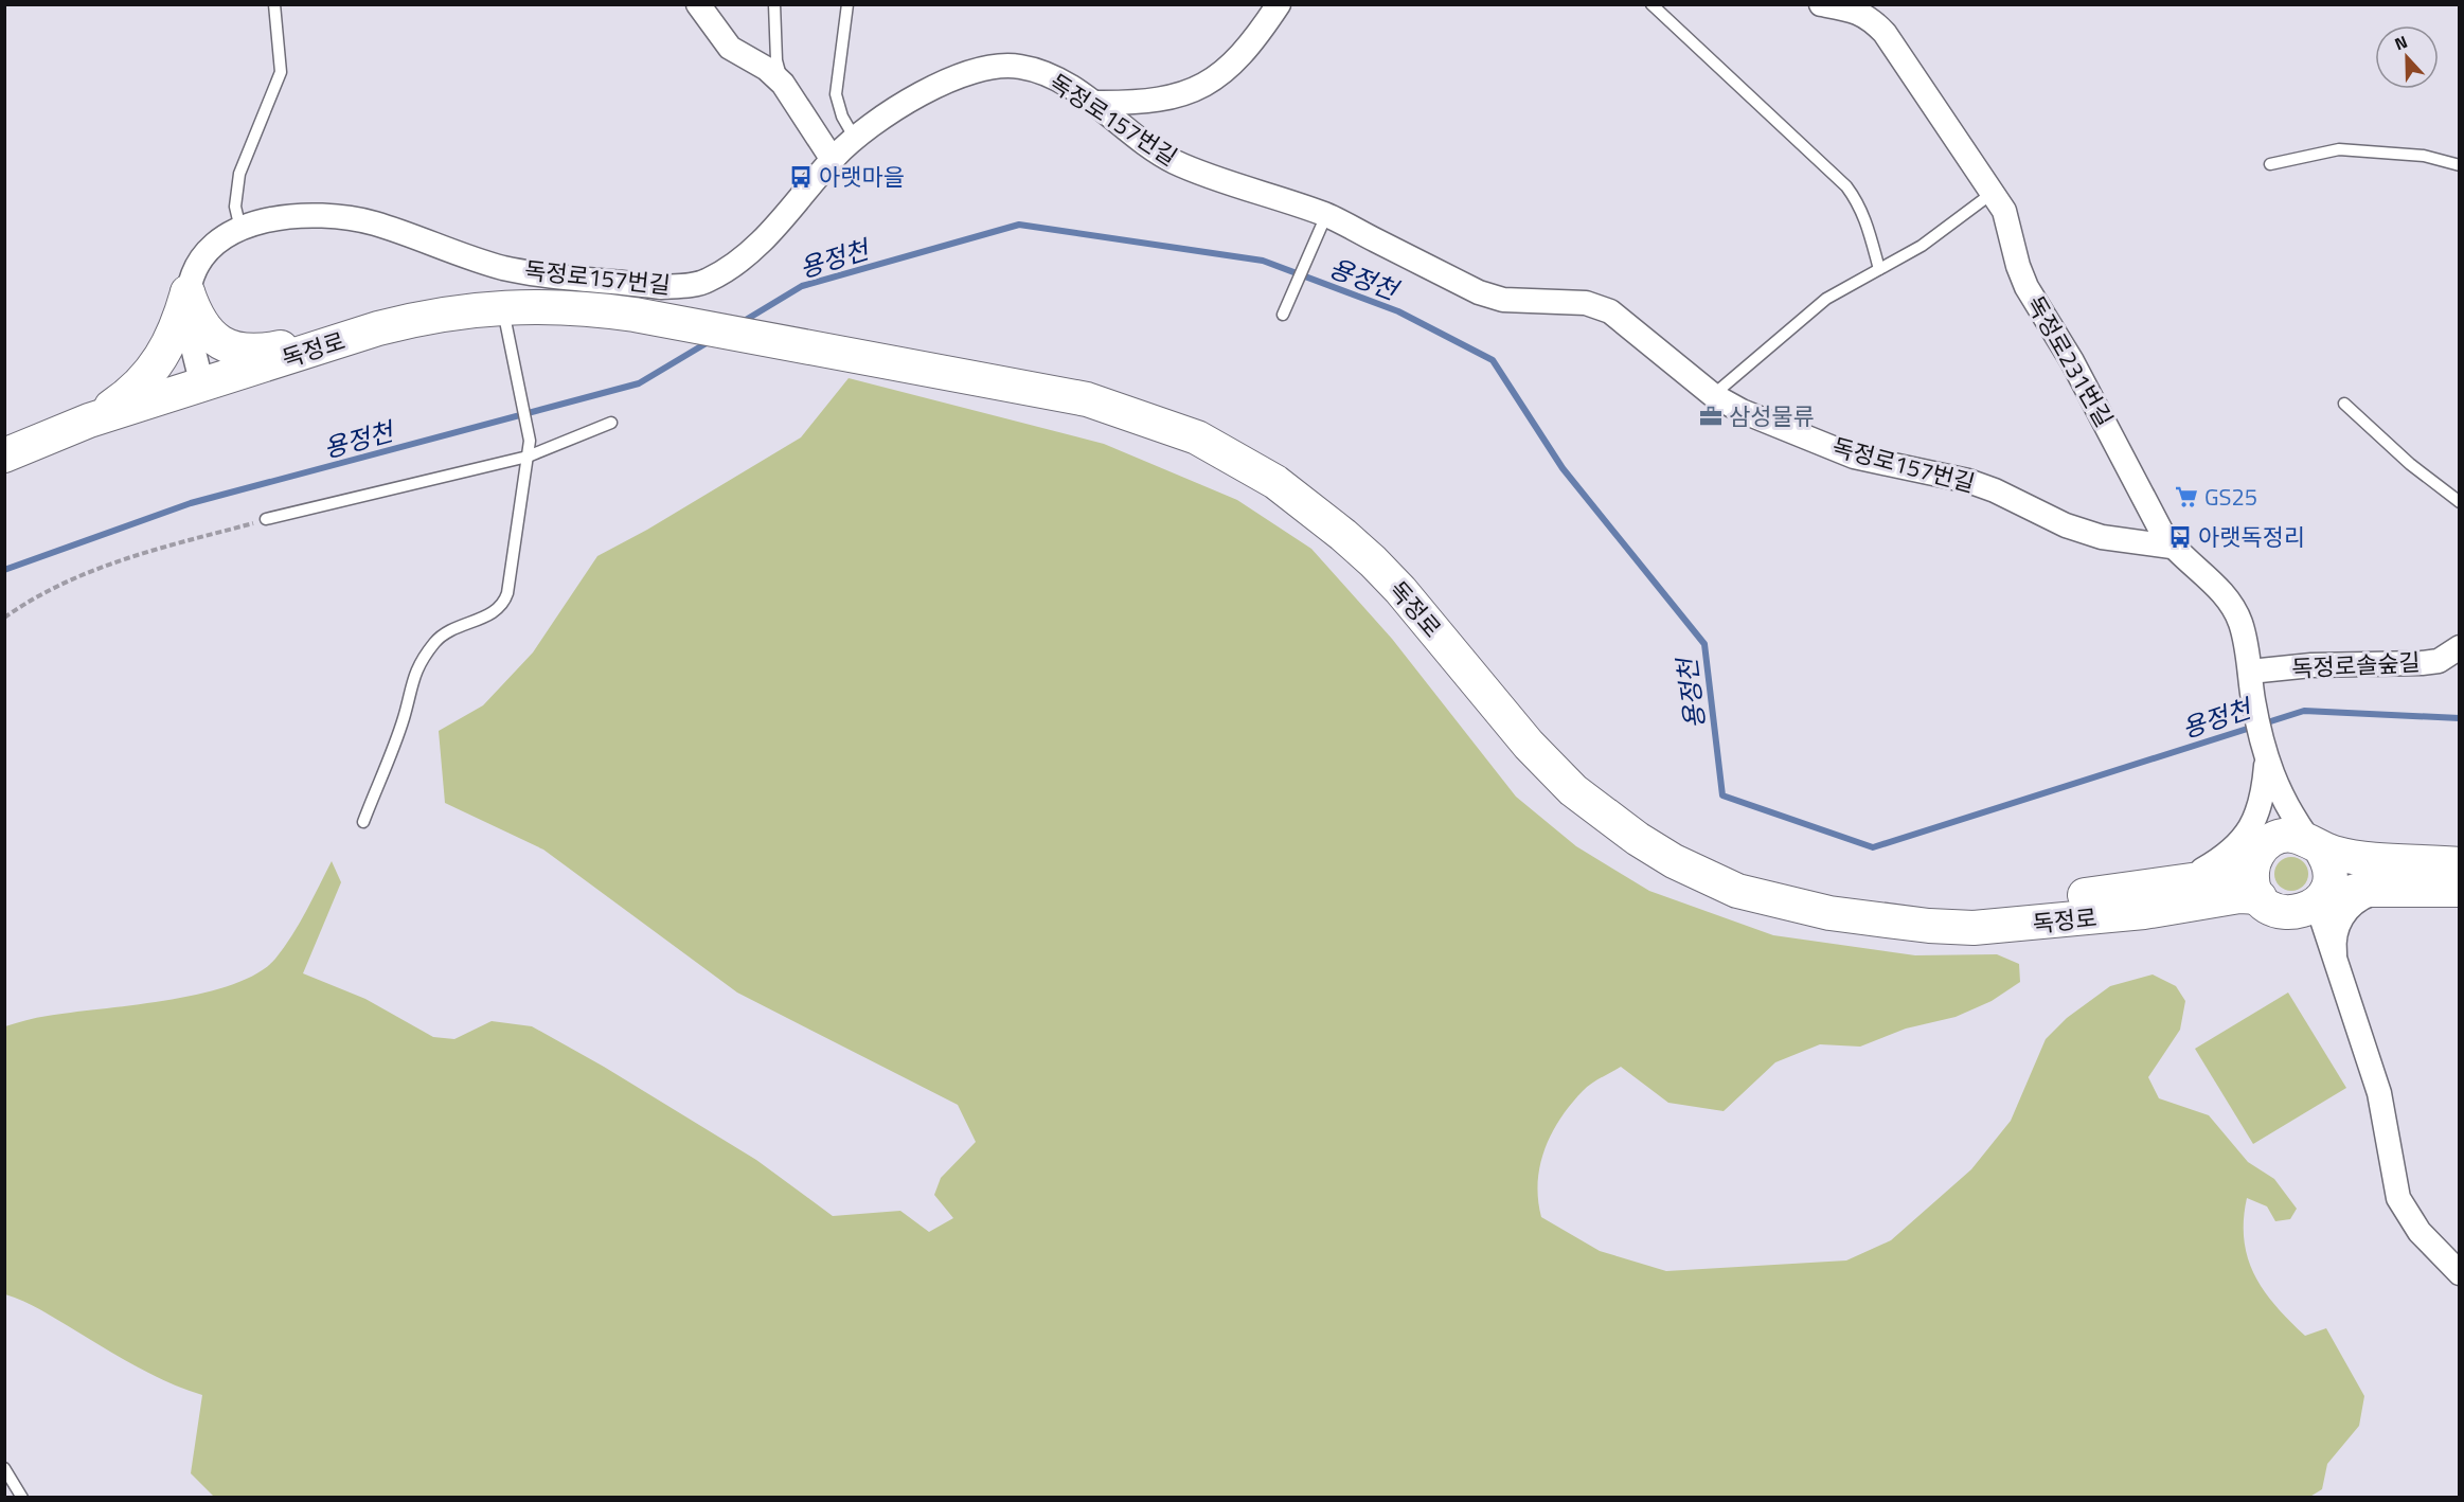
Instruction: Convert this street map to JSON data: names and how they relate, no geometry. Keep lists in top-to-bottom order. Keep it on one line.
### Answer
{"streets":{"street":["독정로157번길","독정로","독정로231번길","독정로솔숲길"]},"crossings":[["독정로157번길","독정로"],["독정로157번길","독정로231번길"],["독정로231번길","독정로솔숲길"]],"water":["용정천"],"places":{"bus stop":["아랫마을","아랫독정리"],"office":["삼성물류"],"supermarket":["GS25"]},"north":"top"}
